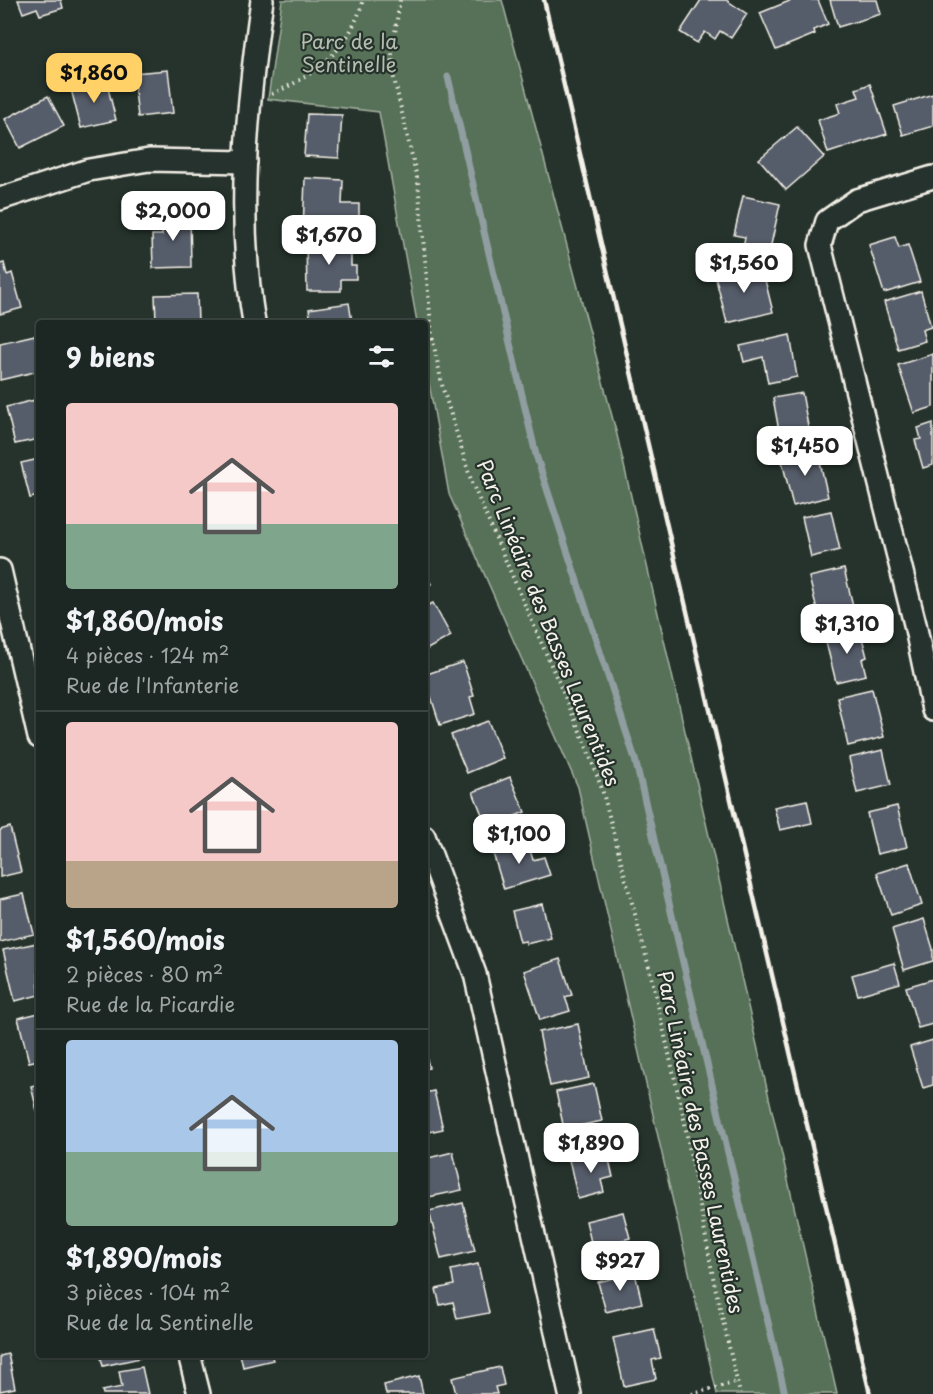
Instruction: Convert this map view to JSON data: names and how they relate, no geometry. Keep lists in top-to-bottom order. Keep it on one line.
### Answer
{"streets":{"path":["Parc Linéaire des Basses Laurentides"]},"parks":["Parc de la Sentinelle"],"page":{"price":["$1,860","$2,000","$1,670","$1,560","$1,450","$1,310","$1,100","$1,890","$927"],"heading":"9 biens","list":[{"name":"$1,860/mois","note":"4 pièces · 124 m² · Rue de l'Infanterie"},{"name":"$1,560/mois","note":"2 pièces · 80 m² · Rue de la Picardie"},{"name":"$1,890/mois","note":"3 pièces · 104 m² · Rue de la Sentinelle"}]}}
